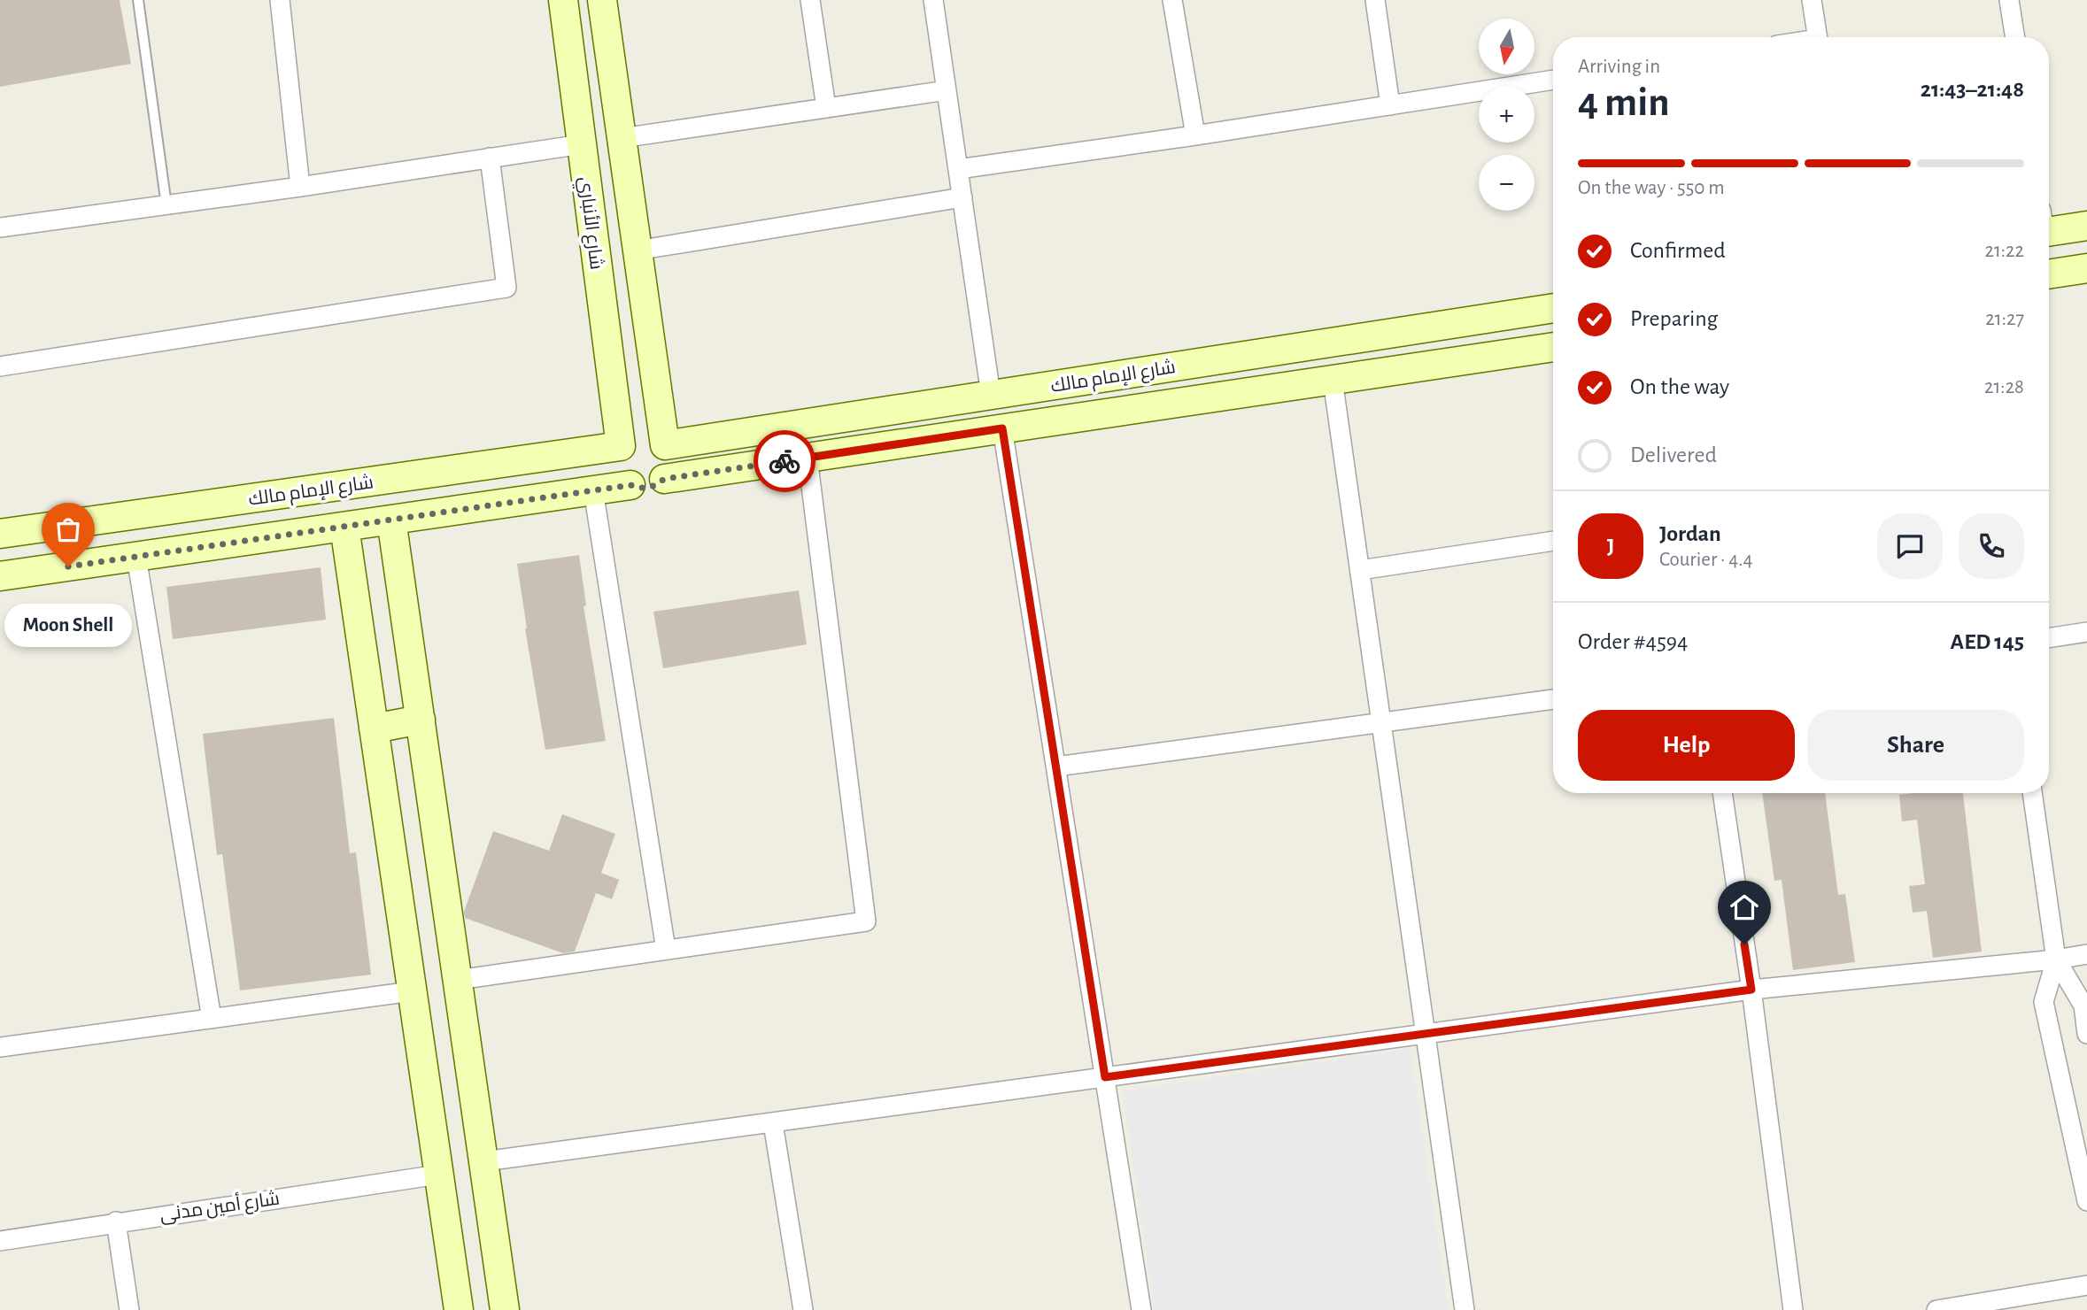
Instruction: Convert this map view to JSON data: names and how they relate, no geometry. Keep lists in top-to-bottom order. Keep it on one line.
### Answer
{"streets":{"street":["شارع الأنباري","شارع الإمام مالك","شارع أمين مدنى"]},"crossings":[["شارع الأنباري","شارع الإمام مالك"]],"places":["Moon Shell"],"north":"bottom","page":{"map_buttons":["+","−"],"heading":["4 min","Arriving in","21:43–21:48"],"panel":["Jordan","Courier · 4.4","Order #4594","AED 145"],"bar":"On the way · 550 m","list":[["Confirmed","21:22"],["Preparing","21:27"],["On the way","21:28"],"Delivered"],"round":"J","bubble":"Moon Shell","buttons":["Help","Share"]}}
